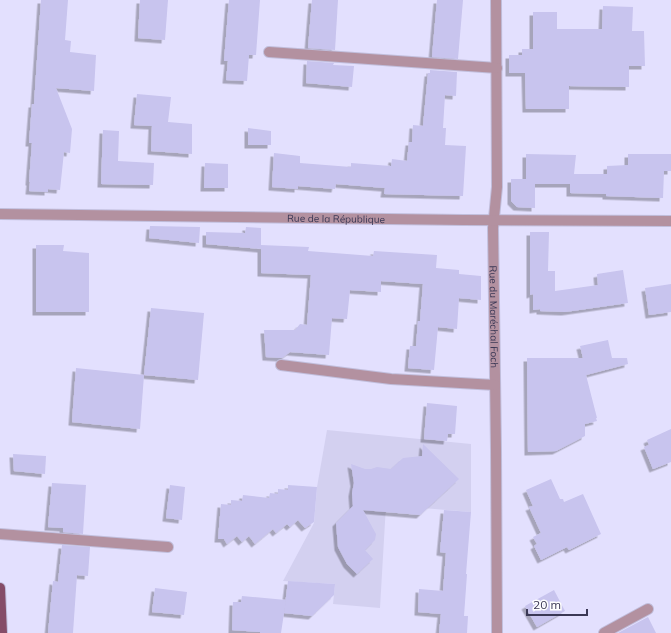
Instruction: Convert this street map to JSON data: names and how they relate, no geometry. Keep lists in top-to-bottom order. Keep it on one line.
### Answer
{"streets":{"street":["Rue de la République","Rue du Maréchal Foch"]},"crossings":[["Rue de la République","Rue du Maréchal Foch"]],"scale_bar":"20 m"}
